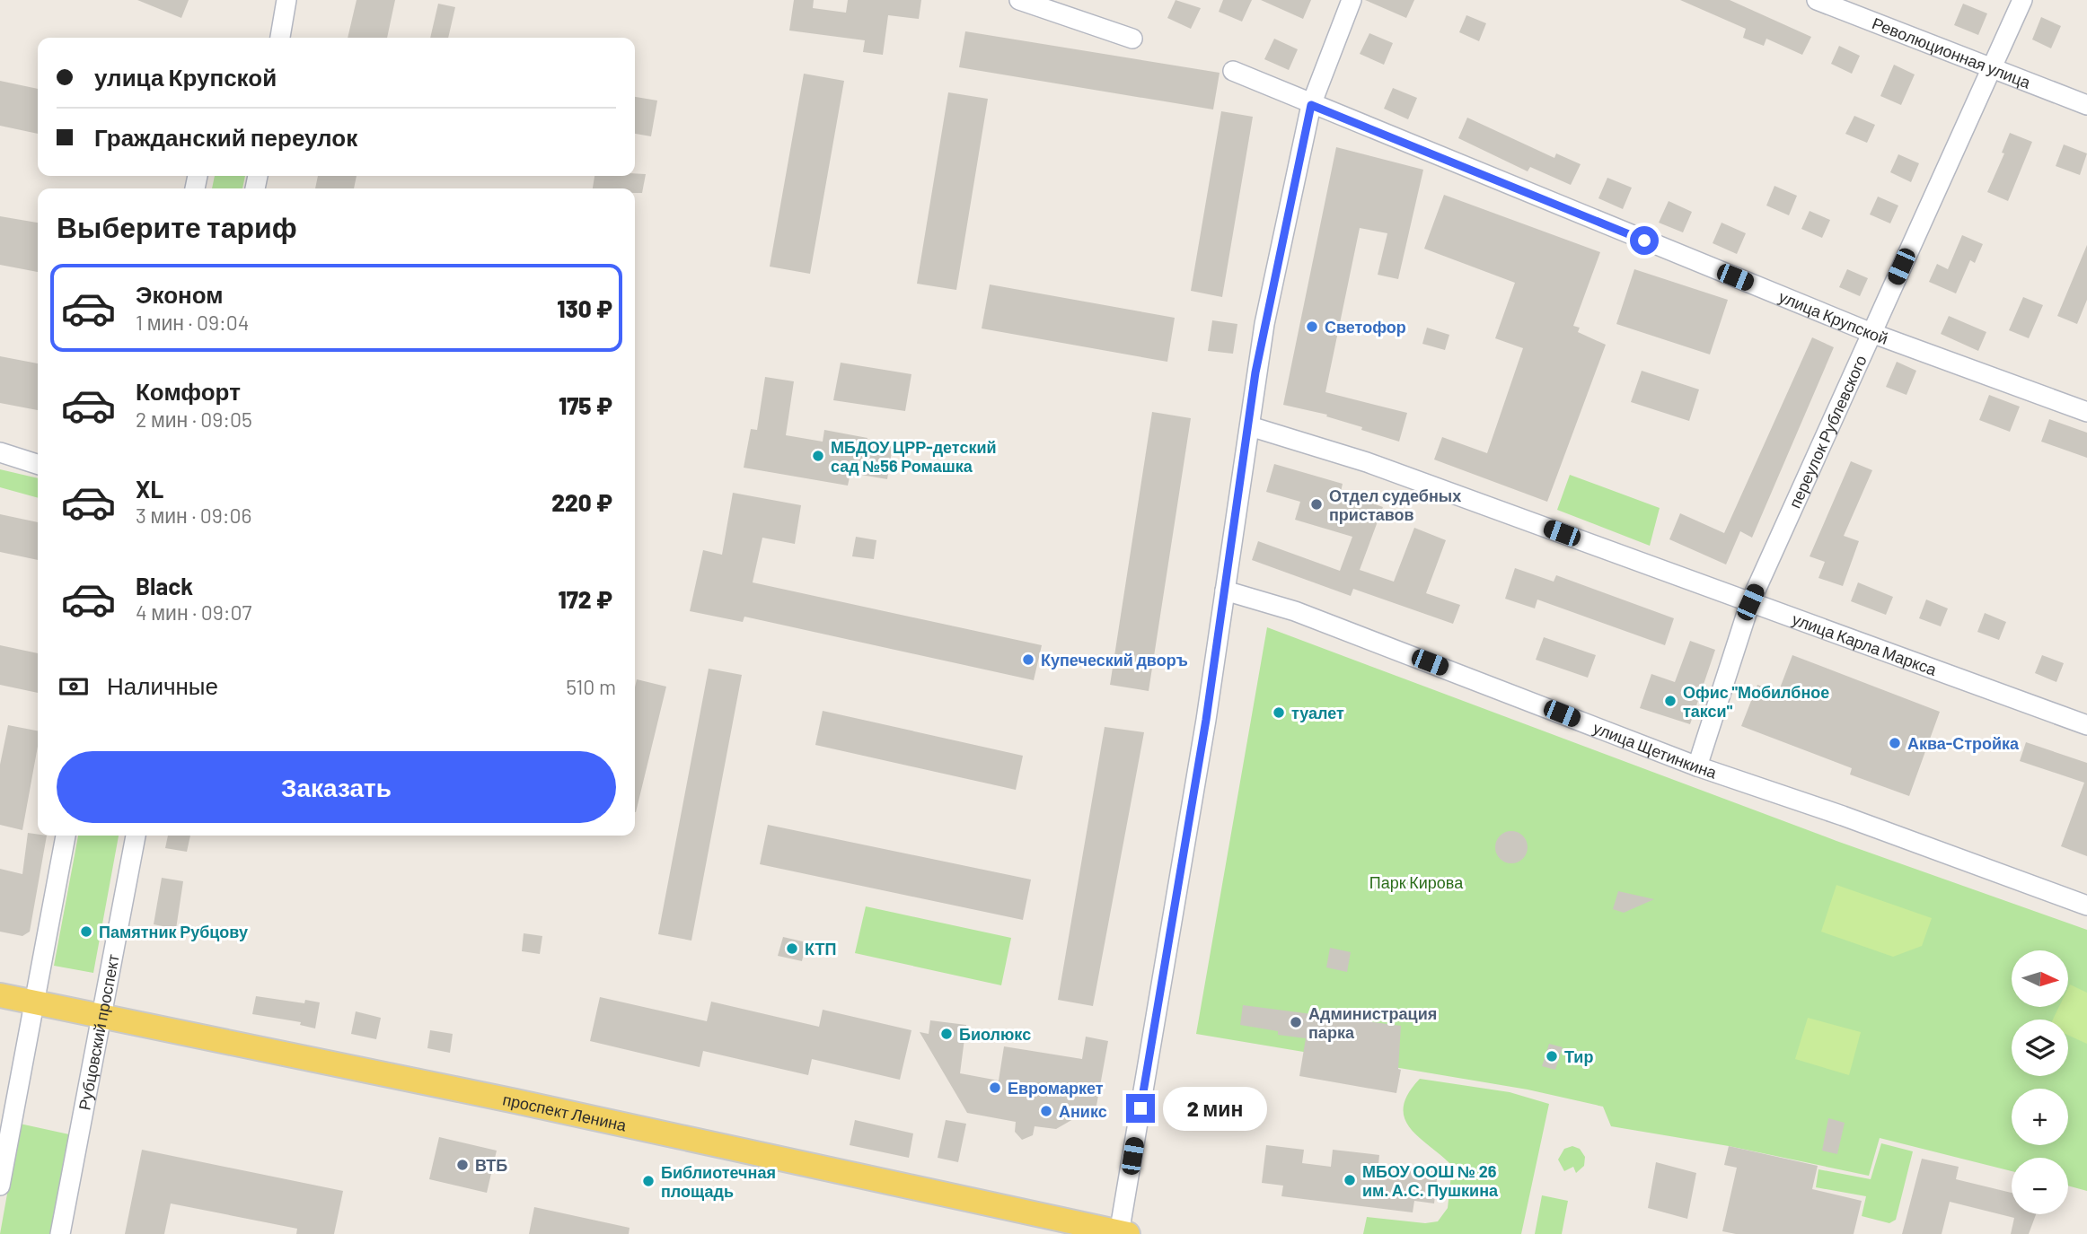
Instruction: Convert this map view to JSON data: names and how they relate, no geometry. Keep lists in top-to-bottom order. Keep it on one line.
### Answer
{"streets":{"main road":["проспект Ленина"],"street":["Революционная улица","улица Крупской","переулок Рублевского","улица Карла Маркса","улица Щетинкина","Рубцовский проспект"]},"crossings":[["Революционная улица","переулок Рублевского"],["улица Крупской","переулок Рублевского"],["переулок Рублевского","улица Карла Маркса"],["переулок Рублевского","улица Щетинкина"],["Рубцовский проспект","проспект Ленина"]],"parks":["Парк Кирова"],"places":["Светофор","МБДОУ ЦРР-детский сад №56 Ромашка","Отдел судебных приставов","Купеческий дворъ","Офис \"Мобилбное такси\"","туалет","Аква-Стройка","Памятник Рубцову","КТП","Администрация парка","Биолюкс","Тир","Евромаркет","Аникс","ВТБ","МБОУ ООШ № 26 им. А.С. Пушкина","Библиотечная площадь"],"north":"right","page":{"banner":["улица Крупской","Гражданский переулок"],"heading":"Выберите тариф","list":[{"name":"Эконом","note":"1 мин · 09:04","value":"130 ₽"},{"name":"Комфорт","note":"2 мин · 09:05","value":"175 ₽"},{"name":"XL","note":"3 мин · 09:06","value":"220 ₽"},{"name":"Black","note":"4 мин · 09:07","value":"172 ₽"}],"pay":["Наличные","510 m"],"buttons":"Заказать","map_buttons":["+","−"],"bubble":"2 мин"}}
